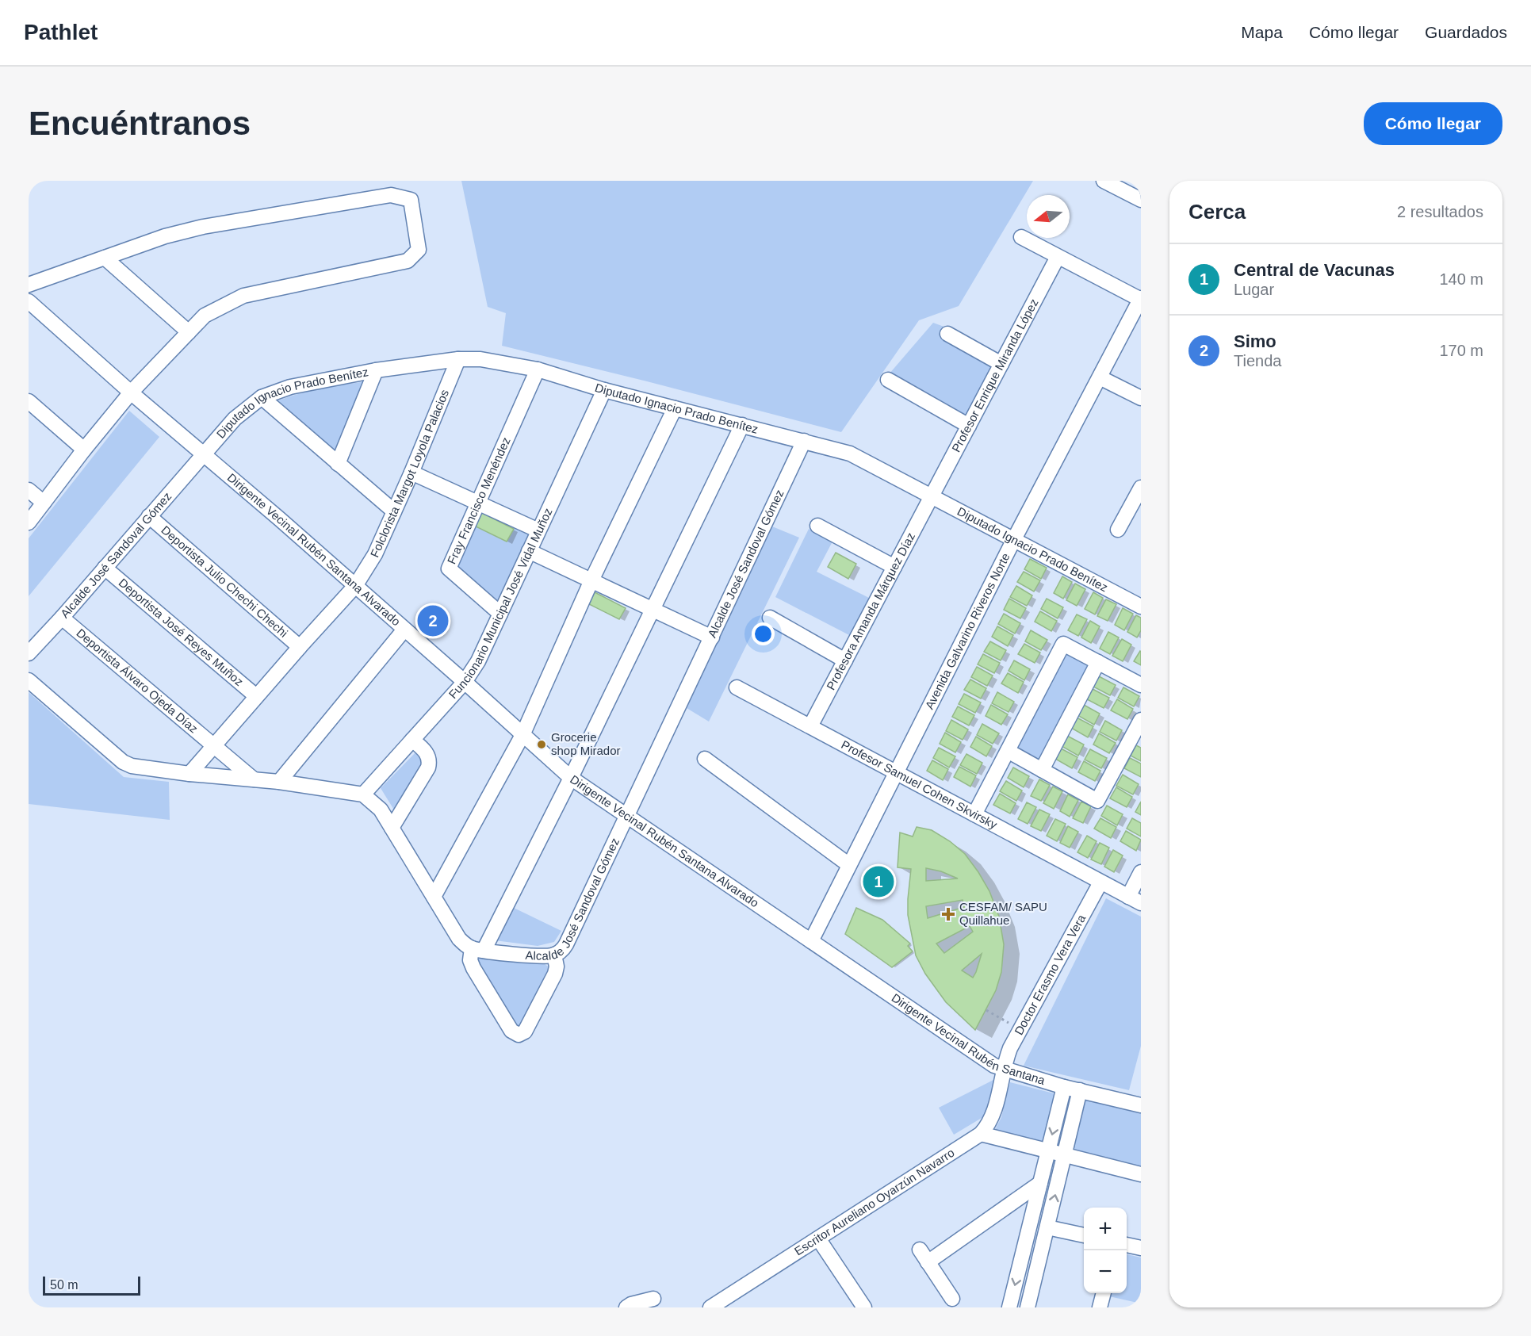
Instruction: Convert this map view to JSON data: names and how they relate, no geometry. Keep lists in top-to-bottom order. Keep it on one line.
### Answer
{"streets":{"street":["Profesor Enrique Miranda López","Diputado Ignacio Prado Benítez","Folclorista Margot Loyola Palacios","Fray Francisco Menéndez","Dirigente Vecinal Rubén Santana Alvarado","Alcalde José Sandoval Gómez","Deportista Julio Chechi Chechi","Funcionario Municipal José Vidal Muñoz","Profesora Amanda Márquez Díaz","Avenida Galvarino Riveros Norte","Deportista José Reyes Muñoz","Deportista Álvaro Ojeda Díaz","Profesor Samuel Cohen Skvirsky","Doctor Erasmo Vera Vera","Dirigente Vecinal Rubén Santana","Escritor Aureliano Oyarzún Navarro"]},"crossings":[["Profesor Enrique Miranda López","Diputado Ignacio Prado Benítez"],["Profesor Enrique Miranda López","Profesora Amanda Márquez Díaz"],["Diputado Ignacio Prado Benítez","Folclorista Margot Loyola Palacios"],["Diputado Ignacio Prado Benítez","Fray Francisco Menéndez"],["Diputado Ignacio Prado Benítez","Dirigente Vecinal Rubén Santana Alvarado"],["Diputado Ignacio Prado Benítez","Alcalde José Sandoval Gómez"],["Diputado Ignacio Prado Benítez","Funcionario Municipal José Vidal Muñoz"],["Diputado Ignacio Prado Benítez","Profesora Amanda Márquez Díaz"],["Diputado Ignacio Prado Benítez","Avenida Galvarino Riveros Norte"],["Folclorista Margot Loyola Palacios","Dirigente Vecinal Rubén Santana Alvarado"],["Folclorista Margot Loyola Palacios","Deportista Julio Chechi Chechi"],["Folclorista Margot Loyola Palacios","Deportista José Reyes Muñoz"],["Folclorista Margot Loyola Palacios","Deportista Álvaro Ojeda Díaz"],["Fray Francisco Menéndez","Funcionario Municipal José Vidal Muñoz"],["Dirigente Vecinal Rubén Santana Alvarado","Alcalde José Sandoval Gómez"],["Dirigente Vecinal Rubén Santana Alvarado","Funcionario Municipal José Vidal Muñoz"],["Dirigente Vecinal Rubén Santana Alvarado","Avenida Galvarino Riveros Norte"],["Dirigente Vecinal Rubén Santana Alvarado","Dirigente Vecinal Rubén Santana"],["Alcalde José Sandoval Gómez","Deportista Julio Chechi Chechi"],["Alcalde José Sandoval Gómez","Deportista José Reyes Muñoz"],["Alcalde José Sandoval Gómez","Deportista Álvaro Ojeda Díaz"],["Profesora Amanda Márquez Díaz","Profesor Samuel Cohen Skvirsky"],["Avenida Galvarino Riveros Norte","Profesor Samuel Cohen Skvirsky"],["Avenida Galvarino Riveros Norte","Dirigente Vecinal Rubén Santana"],["Profesor Samuel Cohen Skvirsky","Doctor Erasmo Vera Vera"],["Doctor Erasmo Vera Vera","Dirigente Vecinal Rubén Santana"],["Doctor Erasmo Vera Vera","Escritor Aureliano Oyarzún Navarro"],["Dirigente Vecinal Rubén Santana","Escritor Aureliano Oyarzún Navarro"]],"places":{"other":["Grocerie shop Mirador"],"health":["CESFAM/ SAPU Quillahue"]},"scale_bar":"50 m","north":"left","page":{"header":"Pathlet","nav":["Mapa","Cómo llegar","Guardados"],"buttons":"Cómo llegar","title":"Encuéntranos","heading":["Cerca","2 resultados"],"list":[{"mark":"1","name":"Central de Vacunas","note":"Lugar","value":"140 m"},{"mark":"2","name":"Simo","note":"Tienda","value":"170 m"}],"pins":["2","1"],"map_buttons":["+","−"],"scale":"50 m"}}
